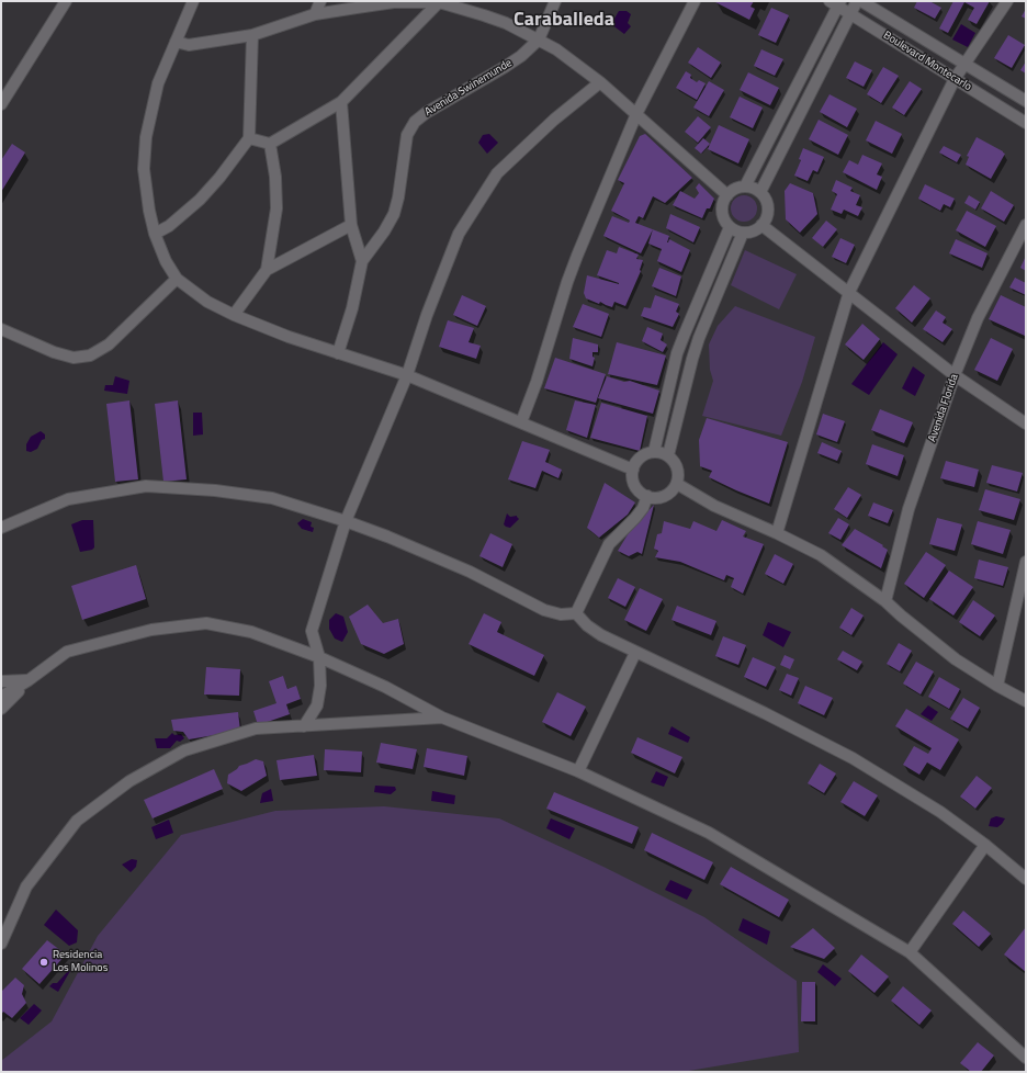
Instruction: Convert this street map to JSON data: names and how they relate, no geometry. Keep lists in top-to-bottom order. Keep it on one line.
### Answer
{"streets":{"street":["Boulevard Montecarlo","Avenida Swinemunde","Avenida Florida"]},"districts":["Caraballeda"],"places":["Residencia Los Molinos"]}
